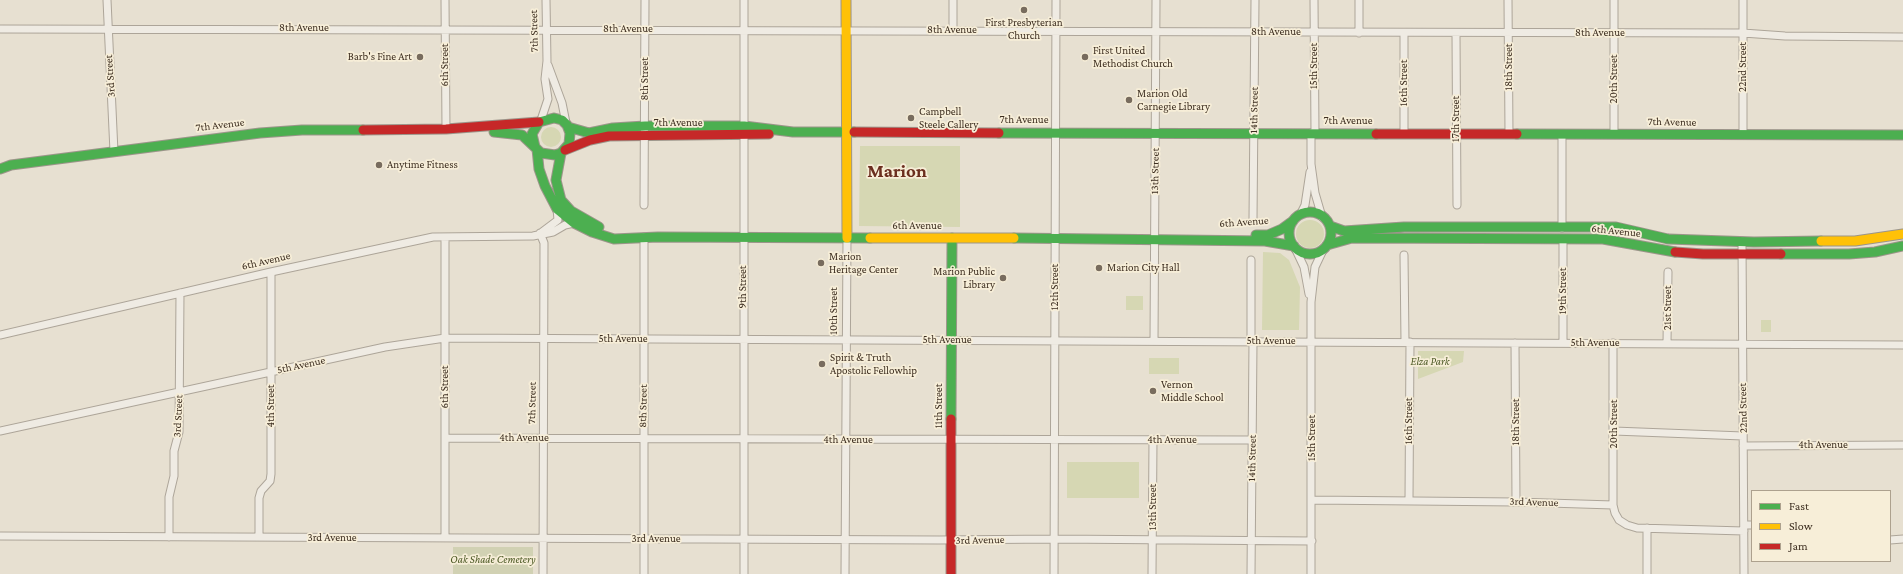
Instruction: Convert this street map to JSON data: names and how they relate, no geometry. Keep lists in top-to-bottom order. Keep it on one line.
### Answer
{"streets":{"main road":["7th Avenue","6th Avenue","10th Street","11th Street"],"street":["8th Avenue","7th Street","6th Street","15th Street","18th Street","22nd Street","3rd Street","8th Street","20th Street","16th Street","14th Street","17th Street","13th Street","9th Street","12th Street","19th Street","21st Street","5th Avenue","4th Street","4th Avenue","3rd Avenue"]},"crossings":[["8th Avenue","7th Street"],["8th Avenue","6th Street"],["8th Avenue","15th Street"],["8th Avenue","18th Street"],["8th Avenue","22nd Street"],["8th Avenue","3rd Street"],["8th Avenue","8th Street"],["8th Avenue","20th Street"],["8th Avenue","16th Street"],["8th Avenue","14th Street"],["8th Avenue","17th Street"],["8th Avenue","13th Street"],["8th Avenue","9th Street"],["8th Avenue","12th Street"],["8th Avenue","10th Street"],["7th Street","7th Avenue"],["7th Street","6th Avenue"],["7th Street","5th Avenue"],["7th Street","4th Avenue"],["7th Street","3rd Avenue"],["6th Street","7th Avenue"],["6th Street","6th Avenue"],["6th Street","5th Avenue"],["6th Street","4th Avenue"],["6th Street","3rd Avenue"],["15th Street","7th Avenue"],["15th Street","6th Avenue"],["15th Street","5th Avenue"],["15th Street","3rd Avenue"],["18th Street","7th Avenue"],["18th Street","5th Avenue"],["18th Street","3rd Avenue"],["22nd Street","7th Avenue"],["22nd Street","6th Avenue"],["22nd Street","5th Avenue"],["22nd Street","4th Avenue"],["3rd Street","7th Avenue"],["3rd Street","6th Avenue"],["3rd Street","5th Avenue"],["3rd Street","3rd Avenue"],["8th Street","7th Avenue"],["8th Street","6th Avenue"],["8th Street","5th Avenue"],["8th Street","4th Avenue"],["8th Street","3rd Avenue"],["20th Street","7th Avenue"],["20th Street","5th Avenue"],["20th Street","3rd Avenue"],["16th Street","7th Avenue"],["16th Street","5th Avenue"],["16th Street","3rd Avenue"],["14th Street","7th Avenue"],["14th Street","5th Avenue"],["14th Street","4th Avenue"],["14th Street","3rd Avenue"],["17th Street","7th Avenue"],["7th Avenue","13th Street"],["7th Avenue","6th Avenue"],["7th Avenue","9th Street"],["7th Avenue","12th Street"],["7th Avenue","10th Street"],["13th Street","6th Avenue"],["13th Street","5th Avenue"],["13th Street","4th Avenue"],["13th Street","3rd Avenue"],["6th Avenue","9th Street"],["6th Avenue","12th Street"],["6th Avenue","19th Street"],["6th Avenue","10th Street"],["6th Avenue","4th Street"],["6th Avenue","11th Street"],["9th Street","5th Avenue"],["9th Street","4th Avenue"],["9th Street","3rd Avenue"],["12th Street","5th Avenue"],["12th Street","4th Avenue"],["12th Street","3rd Avenue"],["19th Street","5th Avenue"],["21st Street","5th Avenue"],["10th Street","5th Avenue"],["10th Street","4th Avenue"],["10th Street","3rd Avenue"],["5th Avenue","4th Street"],["5th Avenue","11th Street"],["4th Street","3rd Avenue"],["11th Street","4th Avenue"],["11th Street","3rd Avenue"]],"districts":["Marion"],"parks":["Elza Park","Oak Shade Cemetery"],"places":["First Presbyterian Church","Barb's Fine Art","First United Methodist Church","Marion Old Carnegie Library","Campbell Steele Callery","Anytime Fitness","Marion Heritage Center","Marion City Hall","Marion Public Library","Spirit & Truth Apostolic Fellowhip","Vernon Middle School"],"legend":["Fast","Slow","Jam"]}
